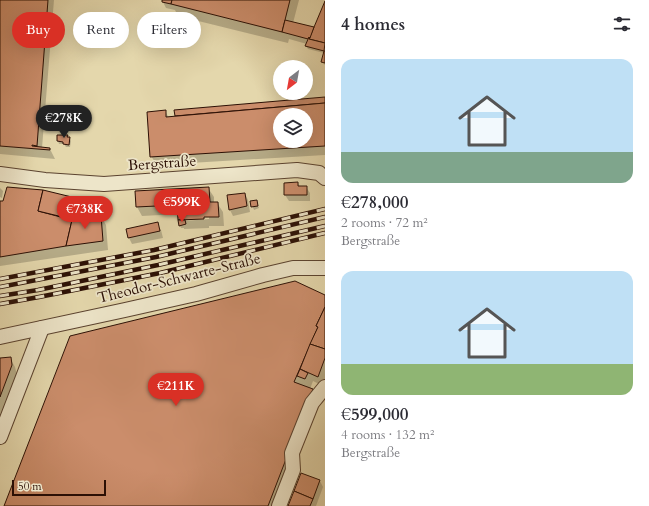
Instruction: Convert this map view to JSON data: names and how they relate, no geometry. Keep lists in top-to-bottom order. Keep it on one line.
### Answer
{"streets":{"street":["Bergstraße","Theodor-Schwarte-Straße"]},"scale_bar":"50 m","north":"bottom left","page":{"heading":"4 homes","chip":["Buy","Rent","Filters"],"list":[{"name":"€278,000","note":"2 rooms · 72 m² · Bergstraße"},{"name":"€599,000","note":"4 rooms · 132 m² · Bergstraße"}],"price":["€278K","€599K","€738K","€211K"],"scale":"50 m"}}
